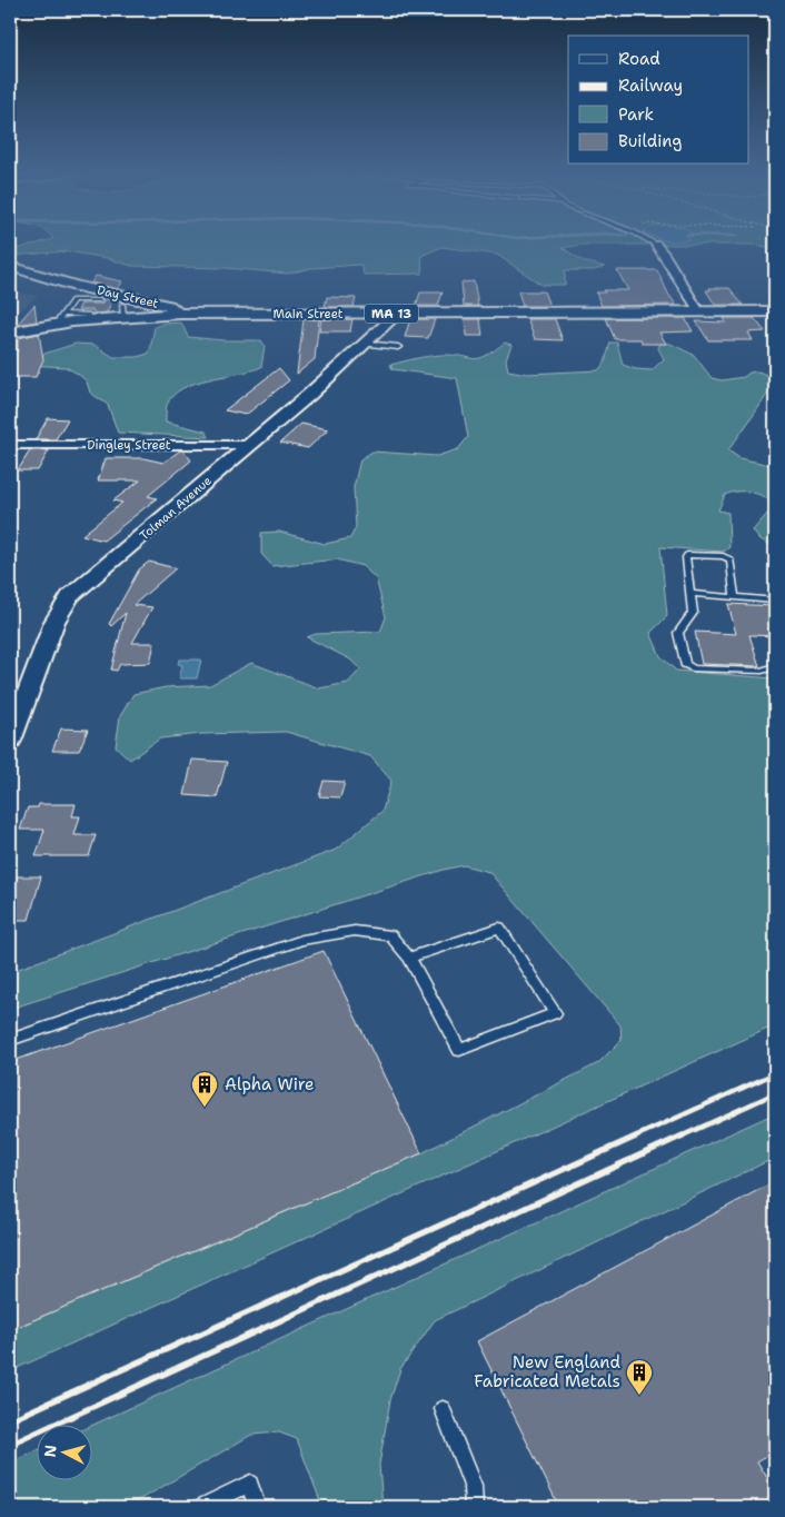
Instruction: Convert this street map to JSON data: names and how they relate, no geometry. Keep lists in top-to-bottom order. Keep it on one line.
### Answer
{"streets":{"main road":["Day Street","Main Street","MA 13"],"street":["Dingley Street","Tolman Avenue"]},"crossings":[["Day Street","Main Street"],["Main Street","Tolman Avenue"],["Dingley Street","Tolman Avenue"]],"places":{"building":["Alpha Wire","New England Fabricated Metals"]},"legend":["Road","Railway","Park","Building"],"north":"left"}
